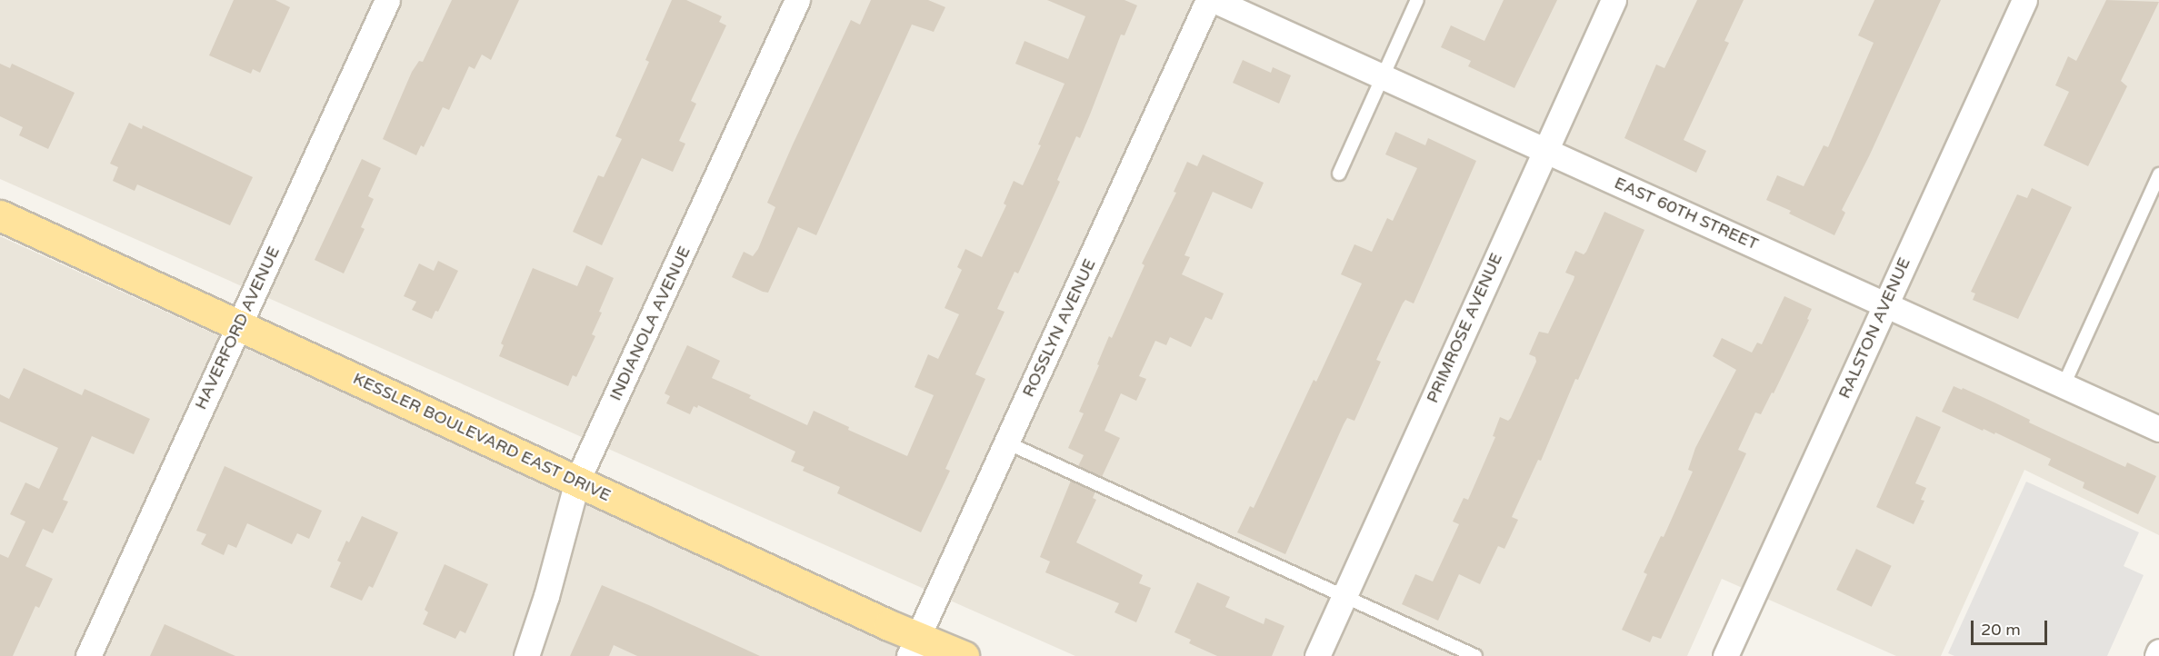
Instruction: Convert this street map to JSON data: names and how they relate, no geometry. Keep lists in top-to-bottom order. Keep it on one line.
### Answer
{"streets":{"main road":["KESSLER BOULEVARD EAST DRIVE"],"street":["EAST 60TH STREET","INDIANOLA AVENUE","HAVERFORD AVENUE","ROSSLYN AVENUE","PRIMROSE AVENUE","RALSTON AVENUE"]},"crossings":[["EAST 60TH STREET","PRIMROSE AVENUE"],["EAST 60TH STREET","RALSTON AVENUE"],["INDIANOLA AVENUE","KESSLER BOULEVARD EAST DRIVE"],["HAVERFORD AVENUE","KESSLER BOULEVARD EAST DRIVE"],["ROSSLYN AVENUE","KESSLER BOULEVARD EAST DRIVE"]],"scale_bar":"20 m"}
